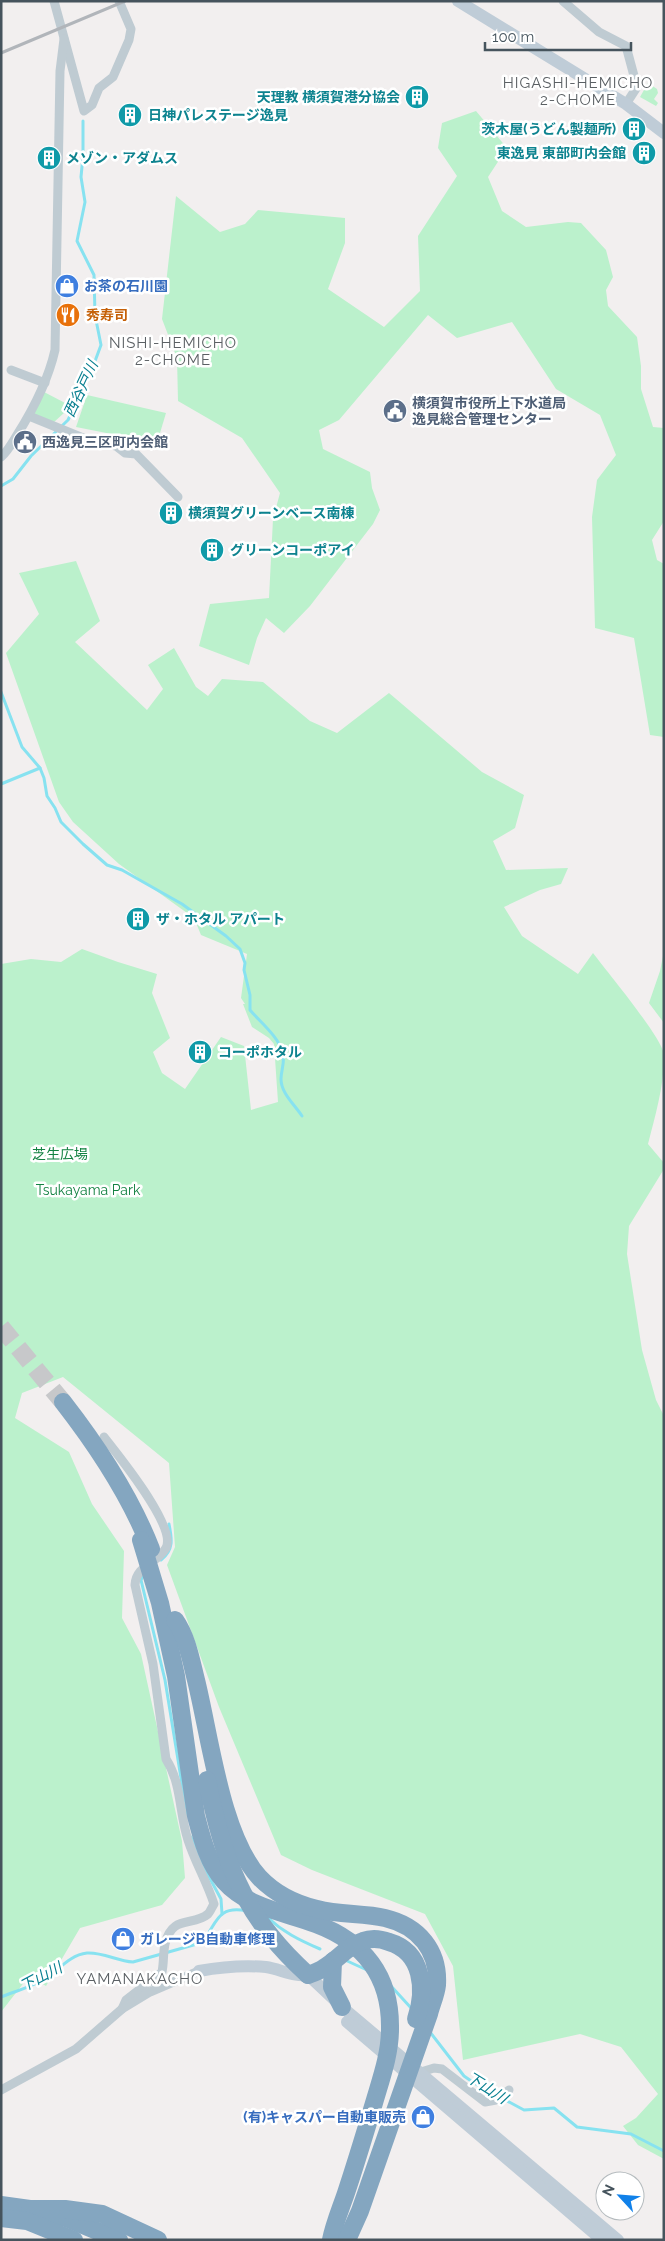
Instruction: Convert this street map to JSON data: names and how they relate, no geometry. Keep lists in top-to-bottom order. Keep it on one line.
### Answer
{"districts":["HIGASHI-HEMICHO 2-CHOME","NISHI-HEMICHO 2-CHOME","YAMANAKACHO"],"water":["西谷戸川","下山川"],"parks":["芝生広場","Tsukayama Park"],"places":{"building":["天理教 横須賀港分協会","日神パレステージ逸見","茨木屋(うどん製麺所)","東逸見 東部町内会館","メゾン・アダムス","横須賀グリーンベース南棟","グリーンコーポアイ","ザ・ホタル アパート","コーポホタル"],"shop":["お茶の石川園","ガレージB自動車修理","(有)キャスパー自動車販売"],"restaurant":["秀寿司"],"public building":["横須賀市役所上下水道局 逸見総合管理センター","西逸見三区町内会館"]},"scale_bar":"100 m","north":"top left"}
